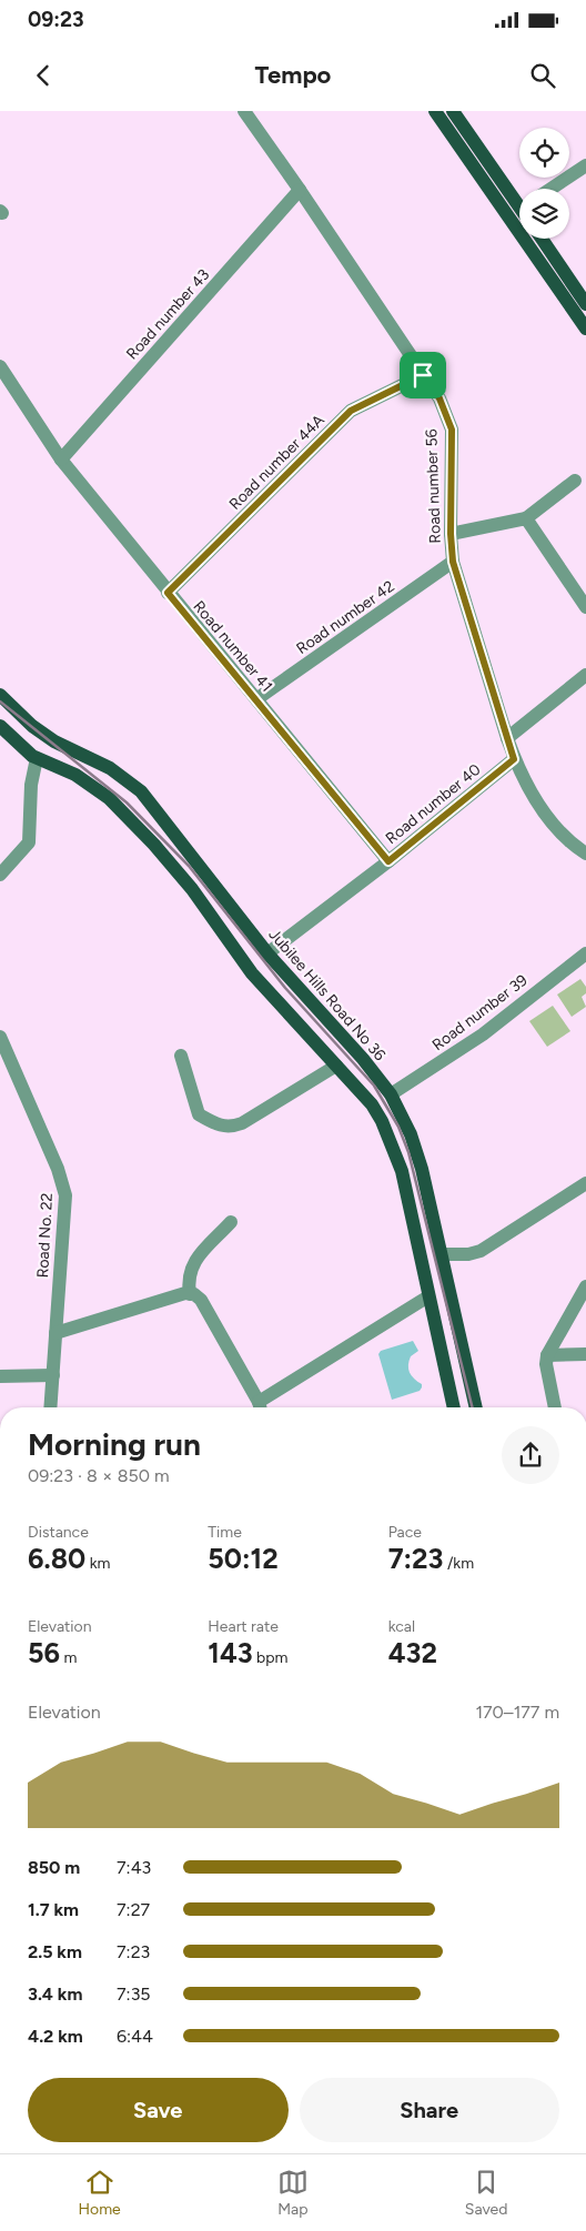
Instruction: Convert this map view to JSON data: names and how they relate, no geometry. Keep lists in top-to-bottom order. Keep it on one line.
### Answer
{"streets":{"main road":["Jubilee Hills Road No 36"],"street":["Road number 43","Road number 44A","Road number 56","Road number 42","Road number 41","Road number 40","Road number 39","Road No. 22"]},"crossings":[["Road number 43","Road number 56"],["Road number 43","Road number 41"],["Road number 44A","Road number 56"],["Road number 44A","Road number 41"],["Road number 56","Road number 42"],["Road number 56","Road number 40"],["Road number 42","Road number 41"],["Road number 41","Road number 40"],["Road number 40","Jubilee Hills Road No 36"],["Jubilee Hills Road No 36","Road number 39"]],"page":{"status":"09:23","header":"Tempo","heading":["Morning run","09:23 · 8 × 850 m"],"stats":[["Distance","6.80 km"],["Time","50:12"],["Pace","7:23 /km"],["Elevation","56 m"],["Heart rate","143 bpm"],["kcal","432"]],"chart":["Elevation","170–177 m"],"list":[{"name":"850 m","note":"7:43"},{"name":"1.7 km","note":"7:27"},{"name":"2.5 km","note":"7:23"},{"name":"3.4 km","note":"7:35"},{"name":"4.2 km","note":"6:44"}],"buttons":["Save","Share"],"tabs":["Home","Map","Saved"]}}
